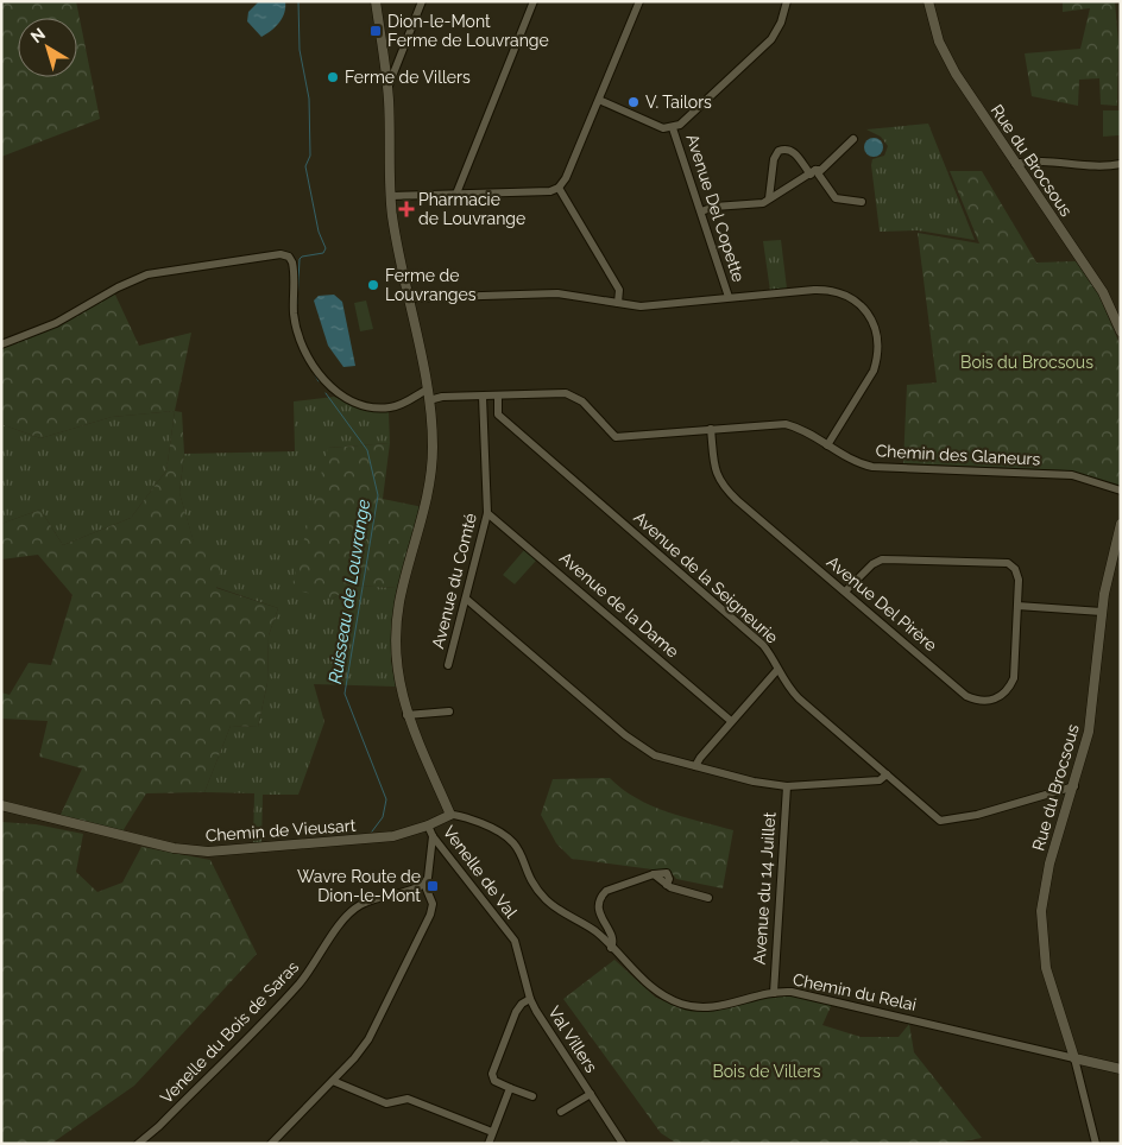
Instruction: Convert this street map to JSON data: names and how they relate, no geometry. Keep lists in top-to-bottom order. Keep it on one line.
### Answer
{"streets":{"street":["Rue du Brocsous","Avenue Del Copette","Chemin des Glaneurs","Avenue de la Seigneurie","Avenue du Comté","Avenue Del Pirère","Avenue de la Dame","Chemin de Vieusart","Venelle de Val","Avenue du 14 Juillet","Chemin du Relai","Venelle du Bois de Saras","Val Villers"]},"crossings":[["Rue du Brocsous","Avenue de la Seigneurie"],["Rue du Brocsous","Chemin du Relai"],["Chemin des Glaneurs","Avenue du Comté"],["Chemin des Glaneurs","Avenue Del Pirère"],["Avenue du Comté","Avenue de la Dame"],["Chemin de Vieusart","Venelle de Val"],["Chemin de Vieusart","Chemin du Relai"],["Venelle de Val","Val Villers"],["Avenue du 14 Juillet","Chemin du Relai"]],"water":["Ruisseau de Louvrange"],"parks":["Bois du Brocsous","Bois de Villers"],"places":{"transit":["Dion-le-Mont Ferme de Louvrange","Wavre Route de Dion-le-Mont"],"other":["Ferme de Villers","V. Tailors","Ferme de Louvranges"],"health":["Pharmacie de Louvrange"]},"north":"top left"}
